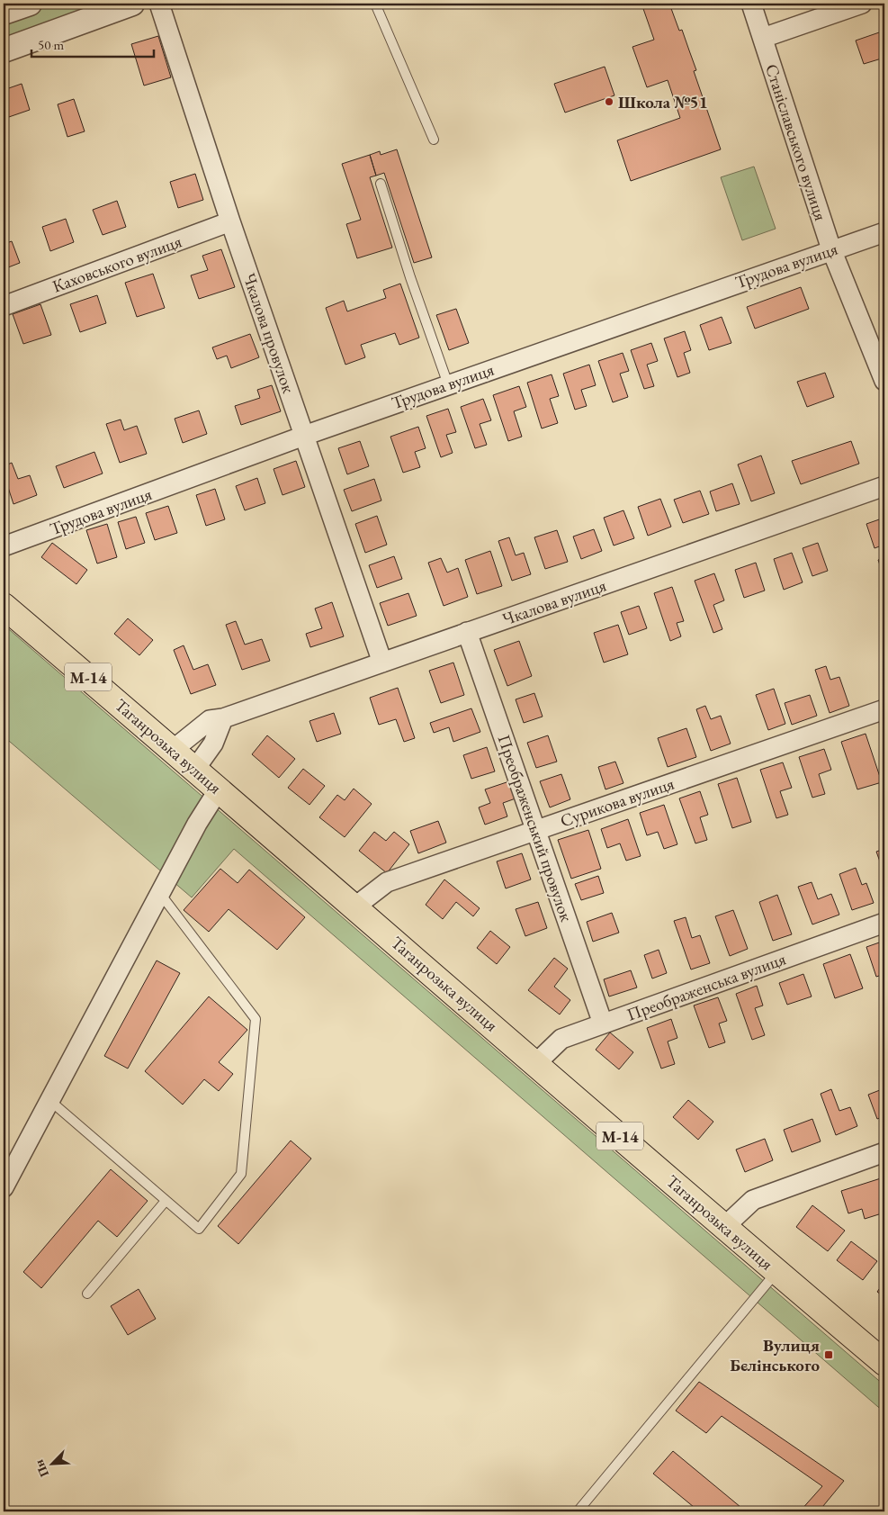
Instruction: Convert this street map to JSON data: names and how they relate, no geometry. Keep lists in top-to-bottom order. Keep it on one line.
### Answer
{"streets":{"highway":["М-14","Таганрозька вулиця"],"street":["Станіславського вулиця","Каховського вулиця","Трудова вулиця","Чкалова провулок","Чкалова вулиця","Сурикова вулиця","Преображенський провулок","Преображенська вулиця"]},"crossings":[["Станіславського вулиця","Трудова вулиця"],["Каховського вулиця","Чкалова провулок"],["Трудова вулиця","Чкалова провулок"],["Чкалова провулок","Чкалова вулиця"],["Чкалова вулиця","Таганрозька вулиця"],["Чкалова вулиця","Преображенський провулок"],["Таганрозька вулиця","Сурикова вулиця"],["Таганрозька вулиця","Преображенська вулиця"],["Сурикова вулиця","Преображенський провулок"],["Преображенський провулок","Преображенська вулиця"]],"places":{"other":["Школа №51"],"transit":["Вулиця Бєлінського"]},"scale_bar":"50 m","north":"bottom left"}
